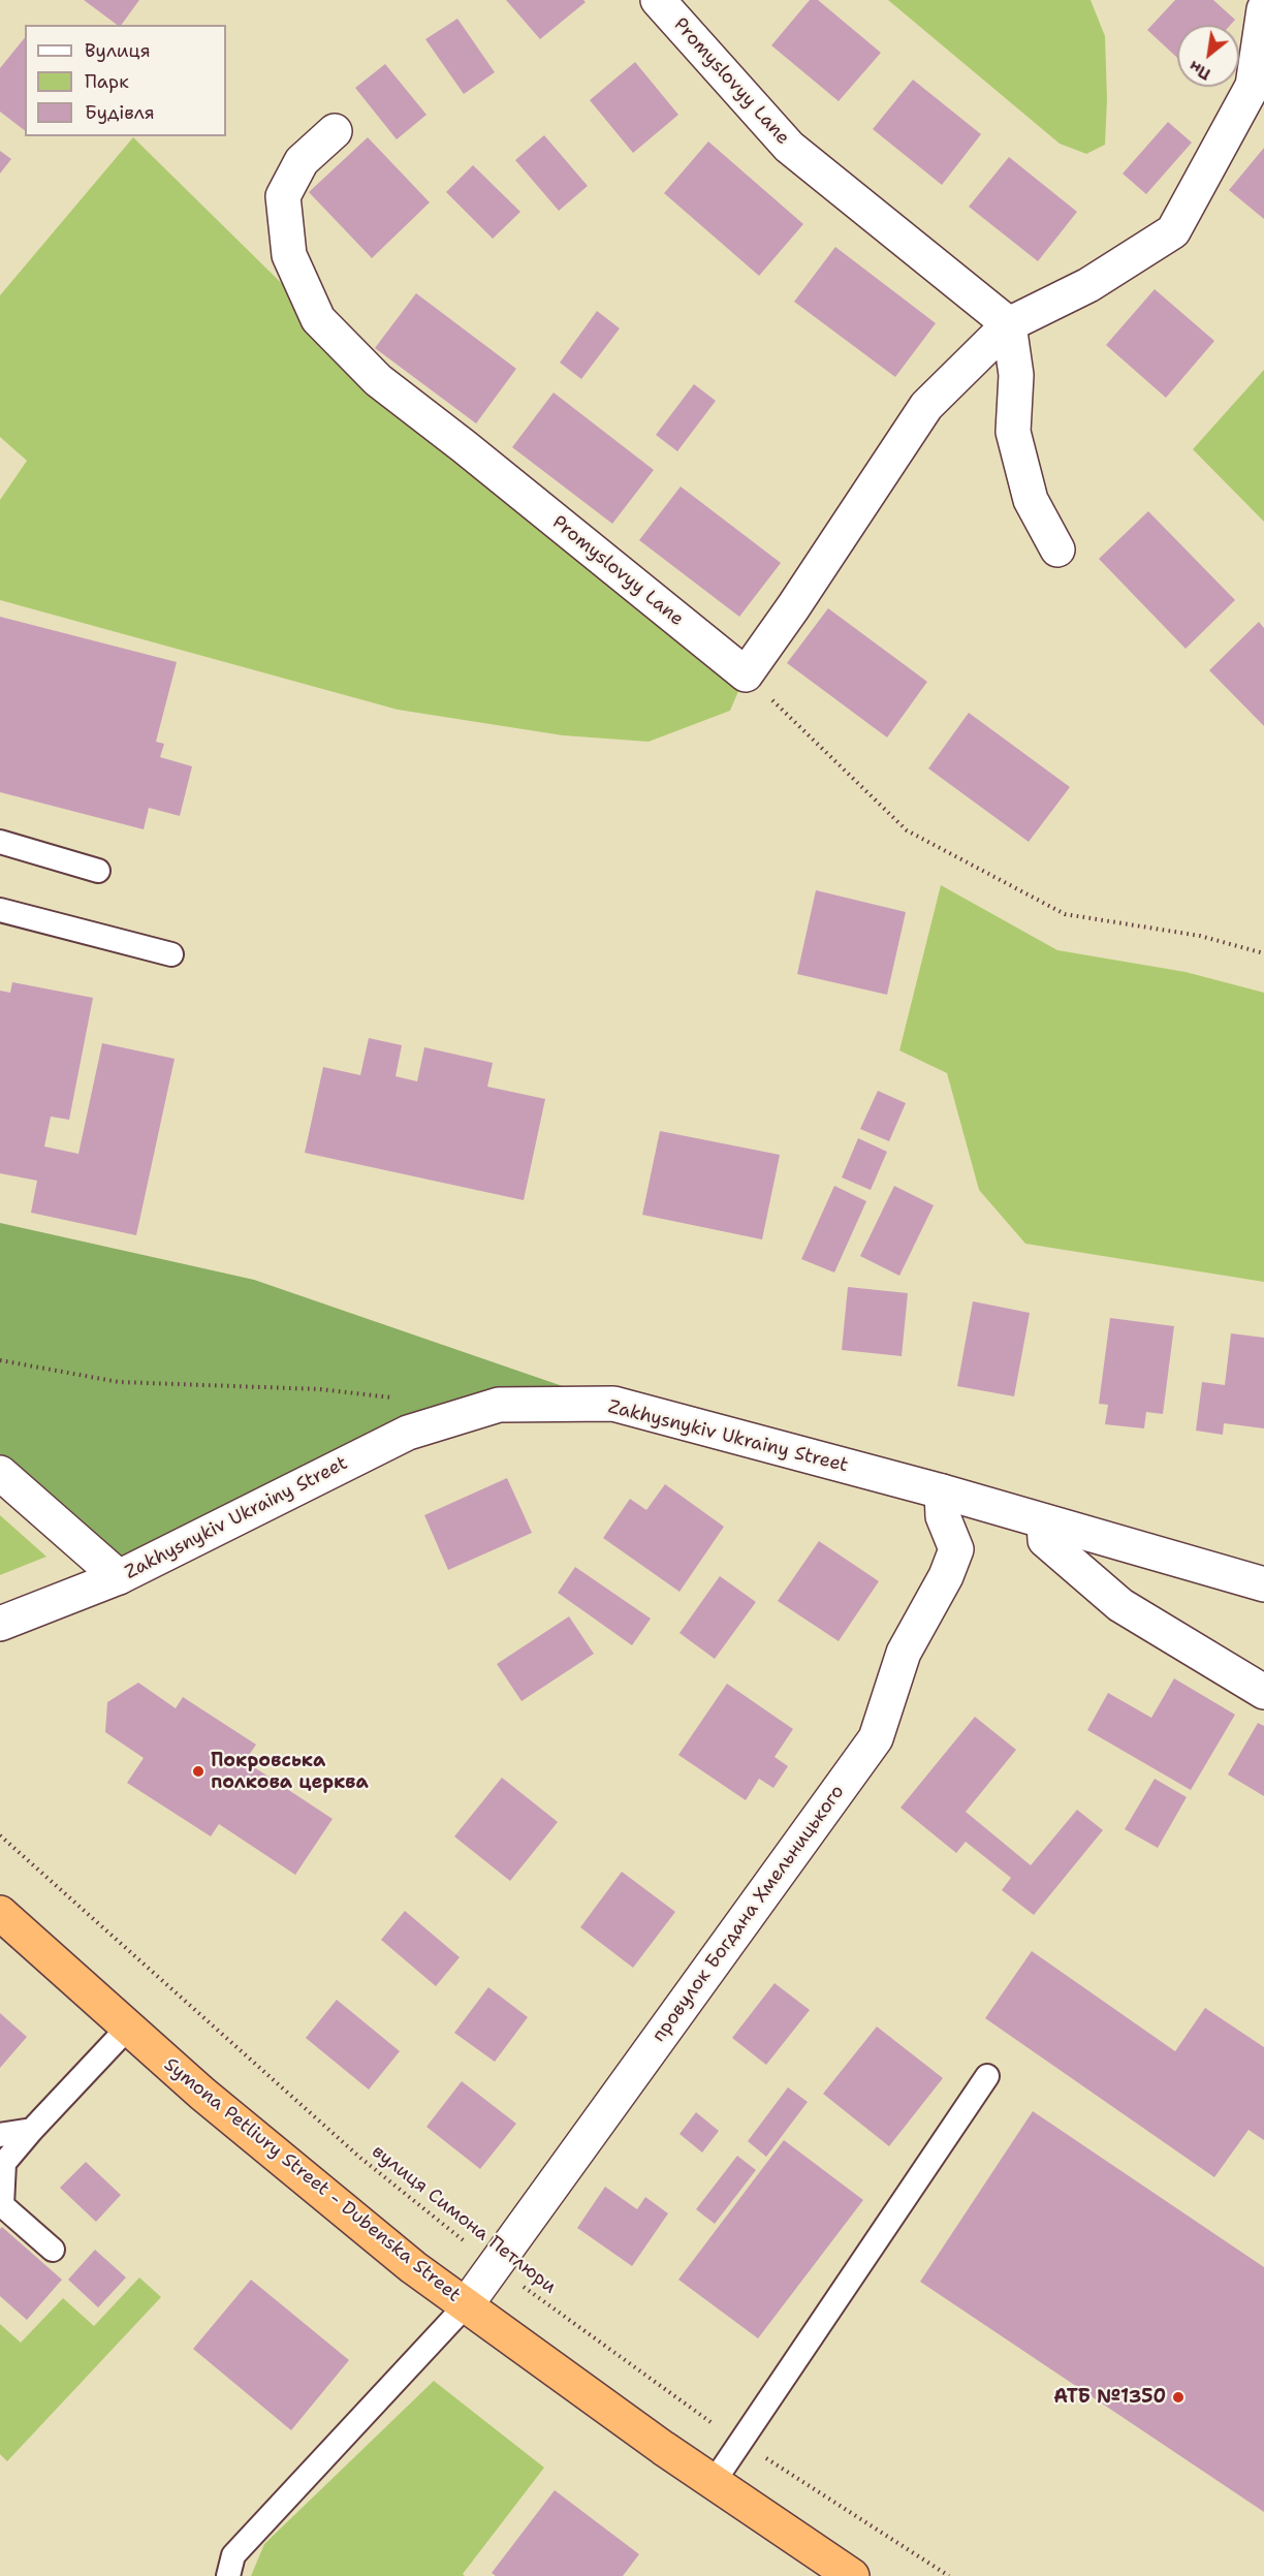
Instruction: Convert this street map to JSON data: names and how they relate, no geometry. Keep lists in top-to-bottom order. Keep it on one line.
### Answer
{"streets":{"highway":["Symona Petliury Street - Dubenska Street"],"street":["Promyslovyy Lane","Zakhysnykiv Ukrainy Street","провулок Богдана Хмельницького"],"path":["вулиця Симона Петлюри"]},"crossings":[["Zakhysnykiv Ukrainy Street","провулок Богдана Хмельницького"],["провулок Богдана Хмельницького","Symona Petliury Street - Dubenska Street"],["провулок Богдана Хмельницького","вулиця Симона Петлюри"]],"places":["Покровська полкова церква","АТБ №1350"],"legend":["Вулиця","Парк","Будівля"],"north":"bottom left"}
